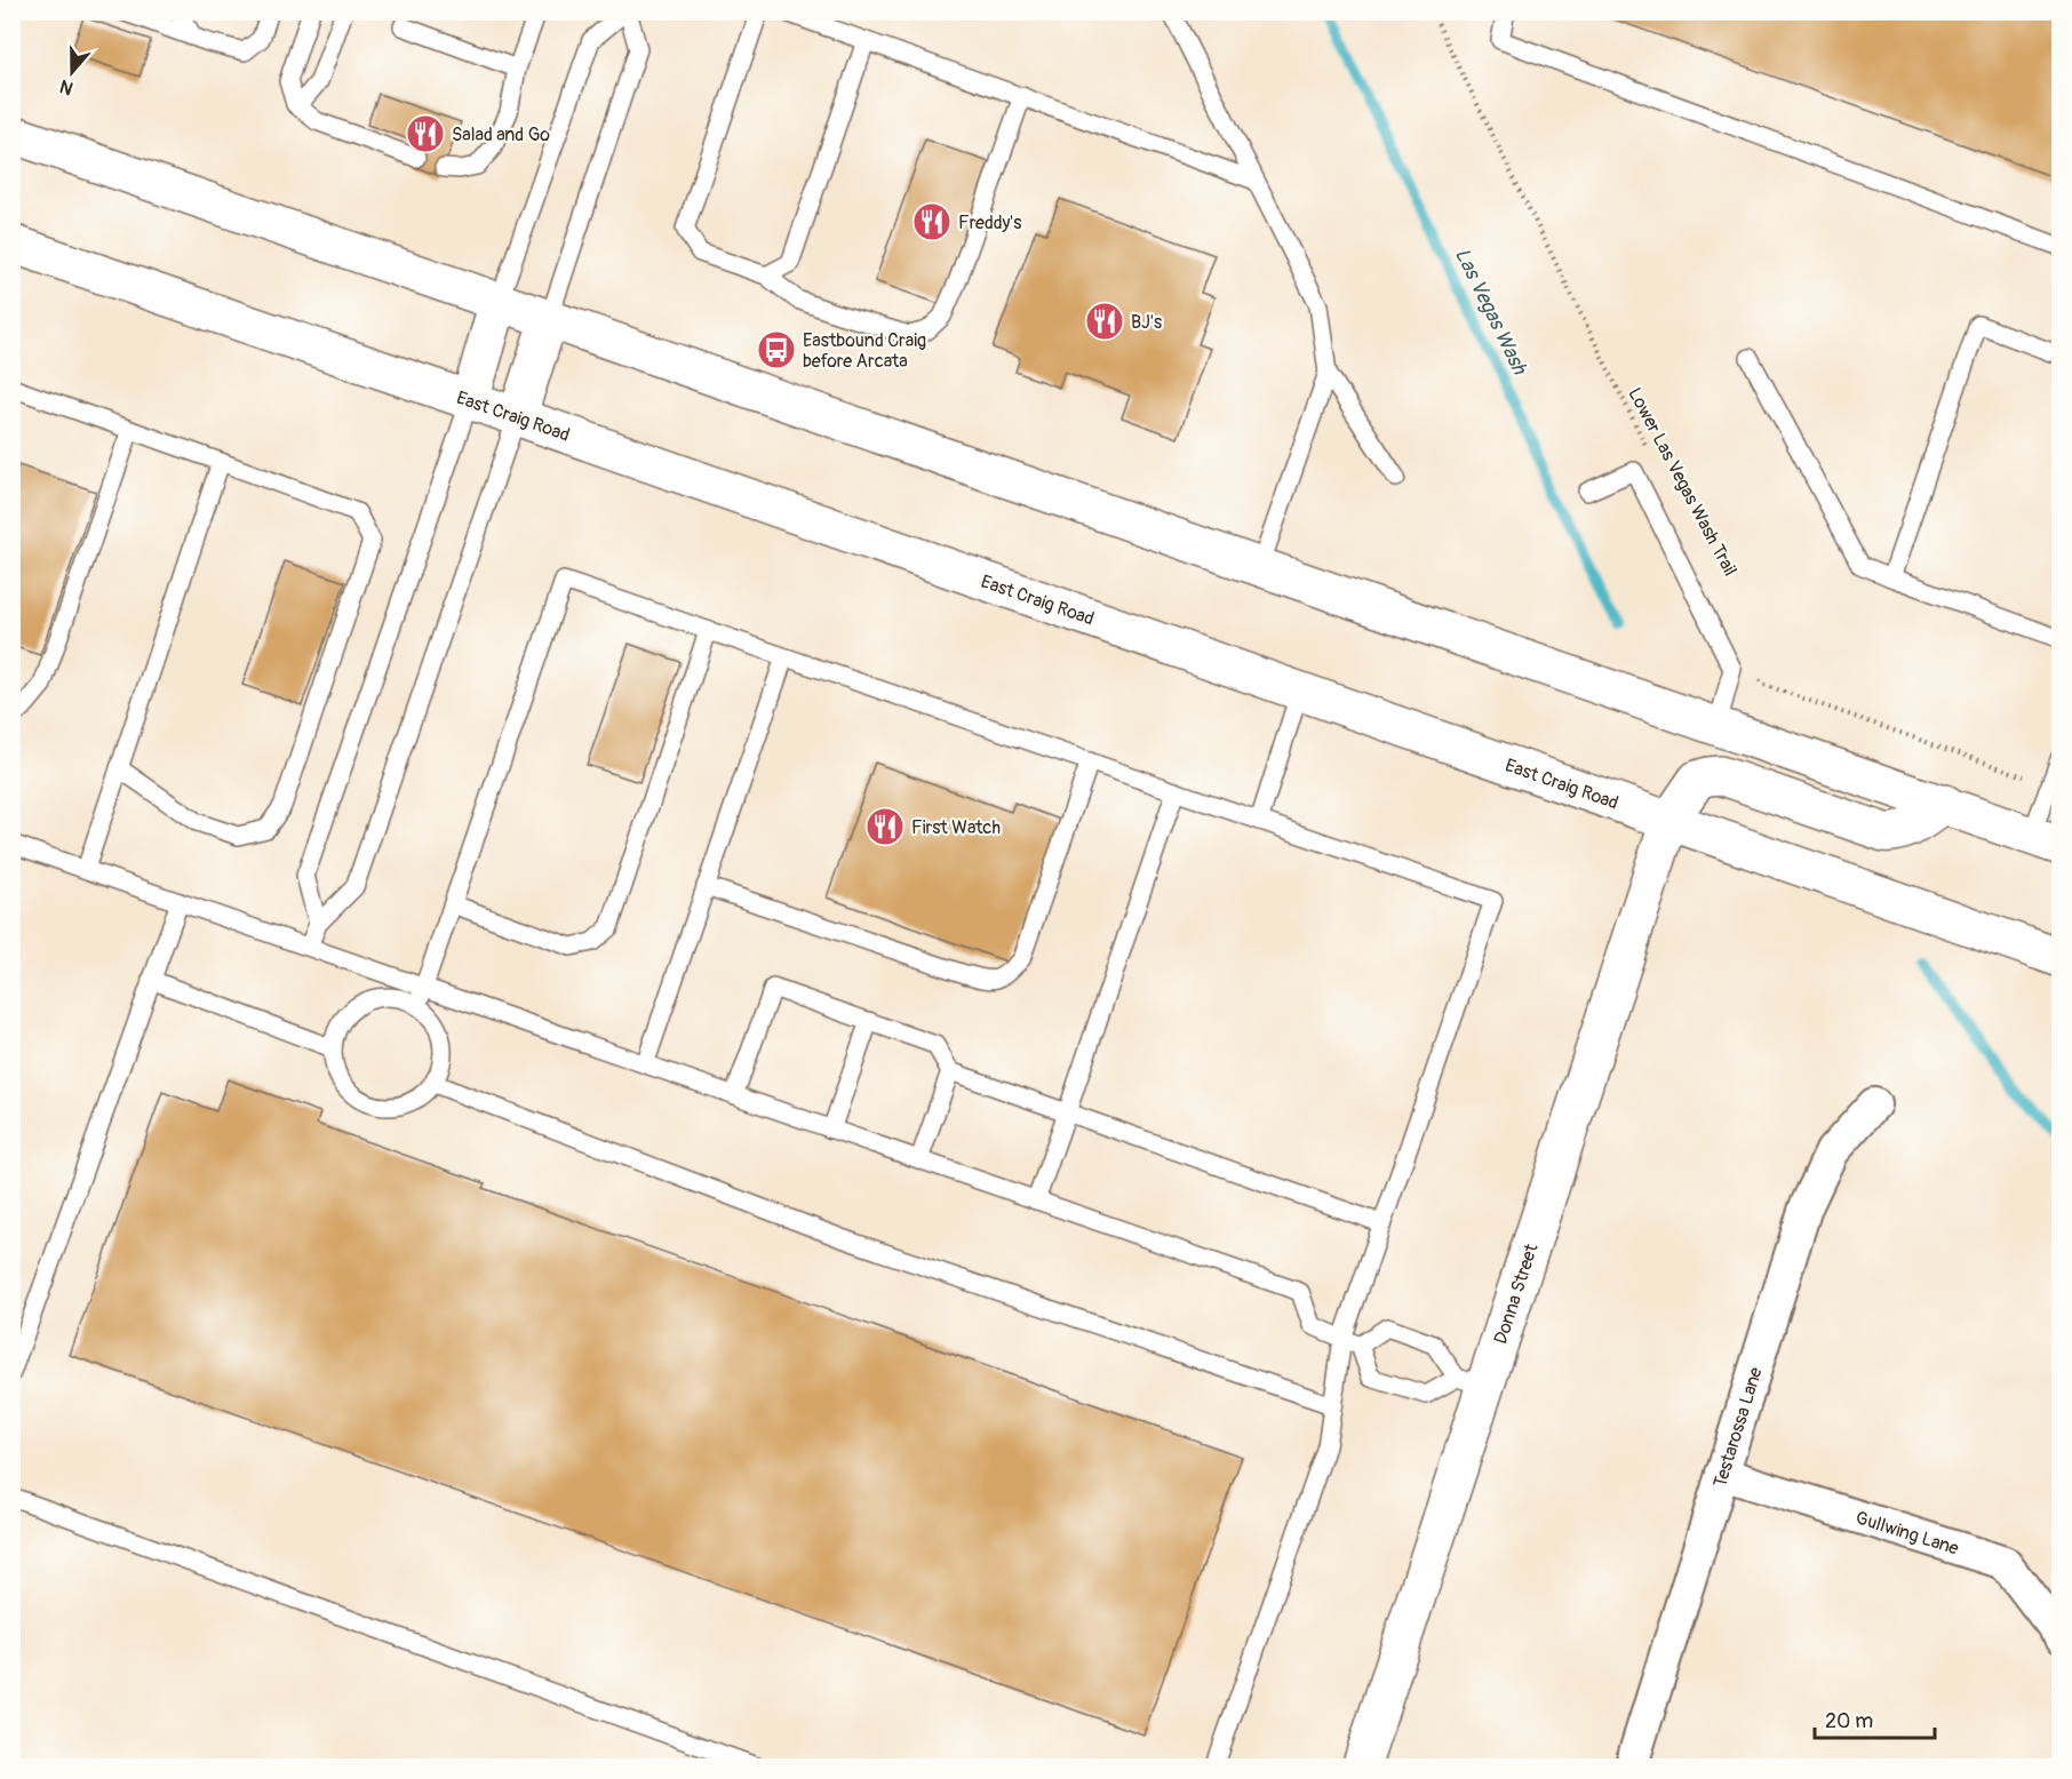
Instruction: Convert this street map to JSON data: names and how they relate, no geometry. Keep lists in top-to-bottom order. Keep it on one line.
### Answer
{"streets":{"main road":["East Craig Road","Donna Street"],"street":["Testarossa Lane","Gullwing Lane"],"path":["Lower Las Vegas Wash Trail"]},"crossings":[["East Craig Road","Donna Street"],["Testarossa Lane","Gullwing Lane"]],"water":["Las Vegas Wash"],"places":{"restaurant":["Salad and Go","Freddy's","BJ's","First Watch"],"bus stop":["Eastbound Craig before Arcata"]},"scale_bar":"20 m","north":"bottom"}
